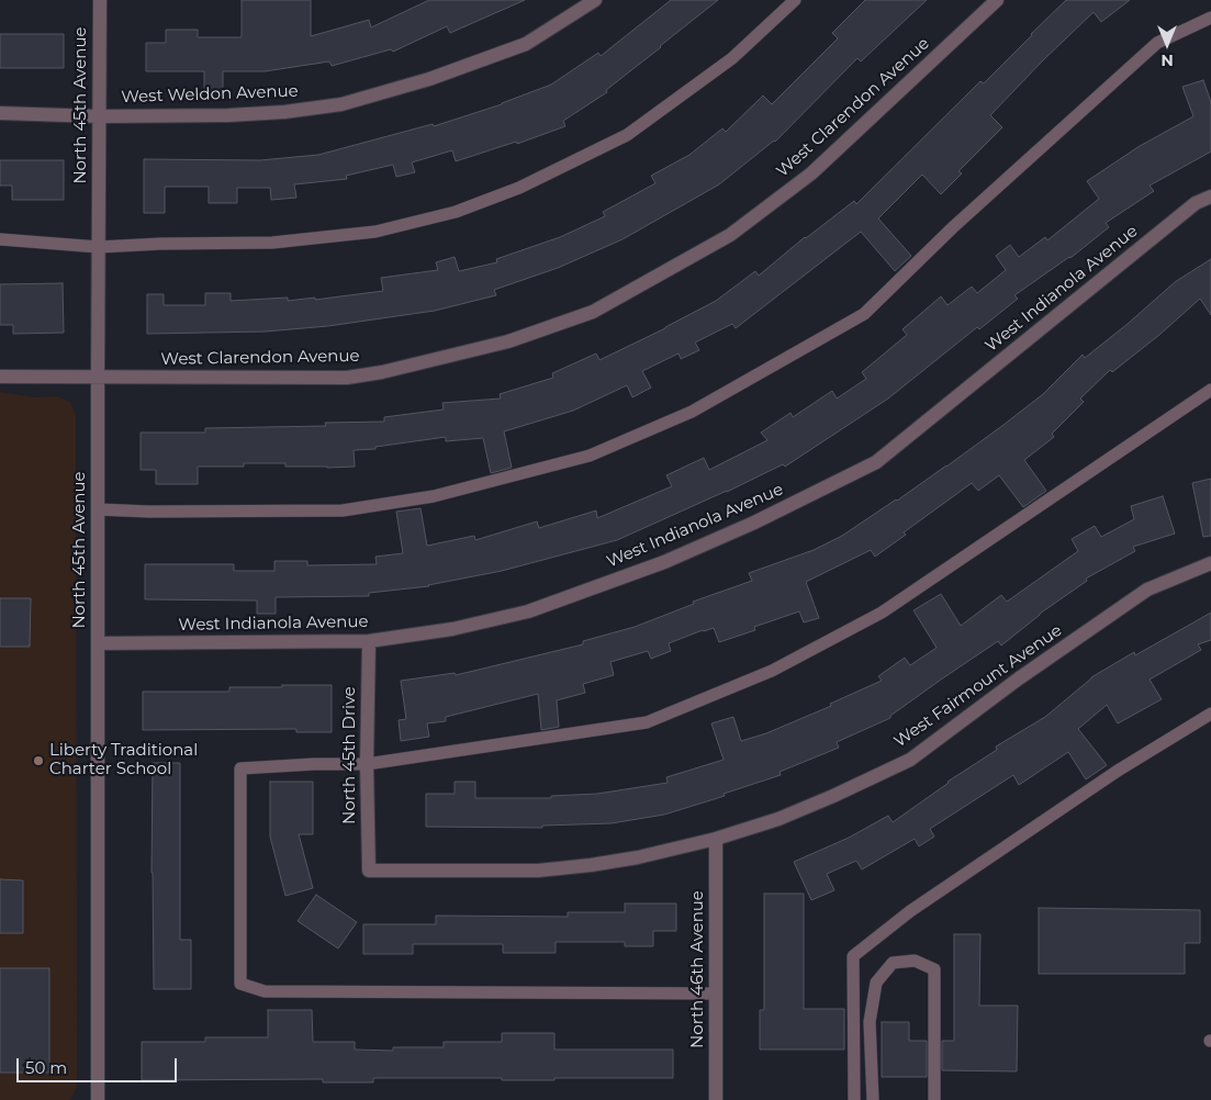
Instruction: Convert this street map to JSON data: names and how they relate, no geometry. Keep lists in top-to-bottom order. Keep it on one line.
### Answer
{"streets":{"street":["West Weldon Avenue","North 45th Avenue","West Clarendon Avenue","West Indianola Avenue","West Fairmount Avenue","North 45th Drive","North 46th Avenue"]},"crossings":[["West Weldon Avenue","North 45th Avenue"],["North 45th Avenue","West Clarendon Avenue"],["North 45th Avenue","West Indianola Avenue"],["West Indianola Avenue","North 45th Drive"],["West Fairmount Avenue","North 45th Drive"],["West Fairmount Avenue","North 46th Avenue"]],"places":["Liberty Traditional Charter School"],"scale_bar":"50 m","north":"bottom"}
